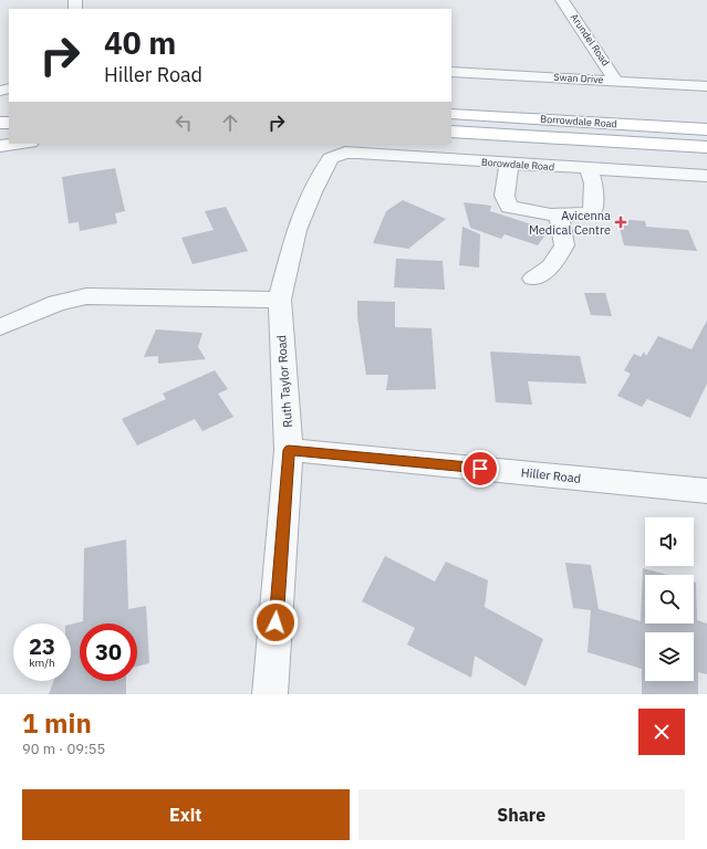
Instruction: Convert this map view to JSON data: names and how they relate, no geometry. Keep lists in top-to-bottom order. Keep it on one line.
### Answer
{"streets":{"main road":["Borrowdale Road"],"street":["Arundel Road","Swan Drive","Borowdale Road","Ruth Taylor Road","Hiller Road"]},"crossings":[["Arundel Road","Swan Drive"],["Borowdale Road","Ruth Taylor Road"],["Ruth Taylor Road","Hiller Road"]],"places":{"health":["Avicenna Medical Centre"]},"page":{"turn":["40 m","Hiller Road"],"speed":"23 km/h","limit":"30","heading":["1 min","90 m · 09:55"],"buttons":["Exit","Share"]}}
